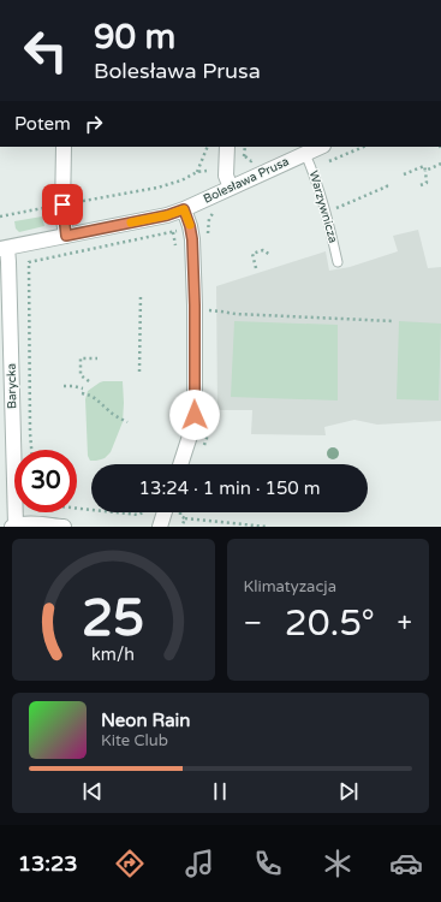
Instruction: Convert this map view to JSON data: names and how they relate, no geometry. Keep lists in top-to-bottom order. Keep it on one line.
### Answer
{"streets":{"street":["Bolesława Prusa","Barycka"],"lane":["Warzywnicza"]},"crossings":[["Bolesława Prusa","Warzywnicza"],["Bolesława Prusa","Barycka"]],"page":{"turn":["90 m","Bolesława Prusa"],"then":"Potem","limit":"30","trip":"13:24 · 1 min · 150 m","tile":"Klimatyzacja","heat":["−","20.5°","+"],"song":["Neon Rain","Kite Club"],"tabs":"13:23","gauge":["25","km/h"]}}
